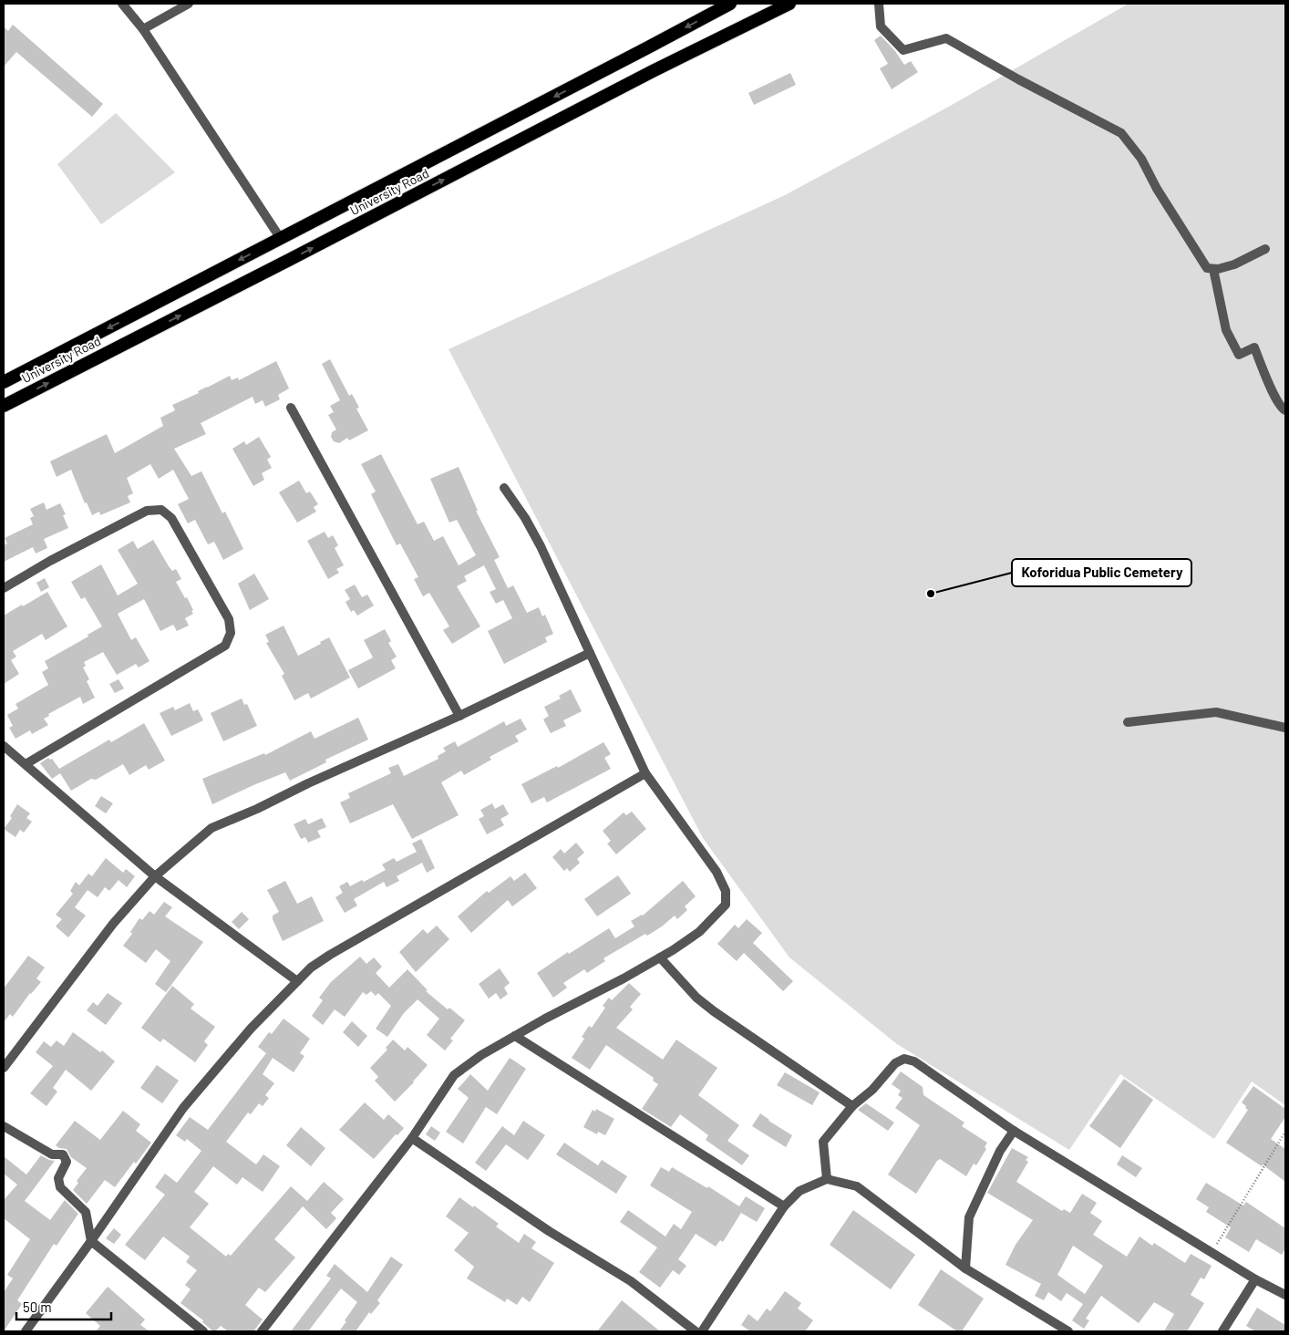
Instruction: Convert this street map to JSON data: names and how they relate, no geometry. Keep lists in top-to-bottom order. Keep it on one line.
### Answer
{"streets":{"highway":["University Road"]},"places":["Koforidua Public Cemetery"],"scale_bar":"50 m"}
